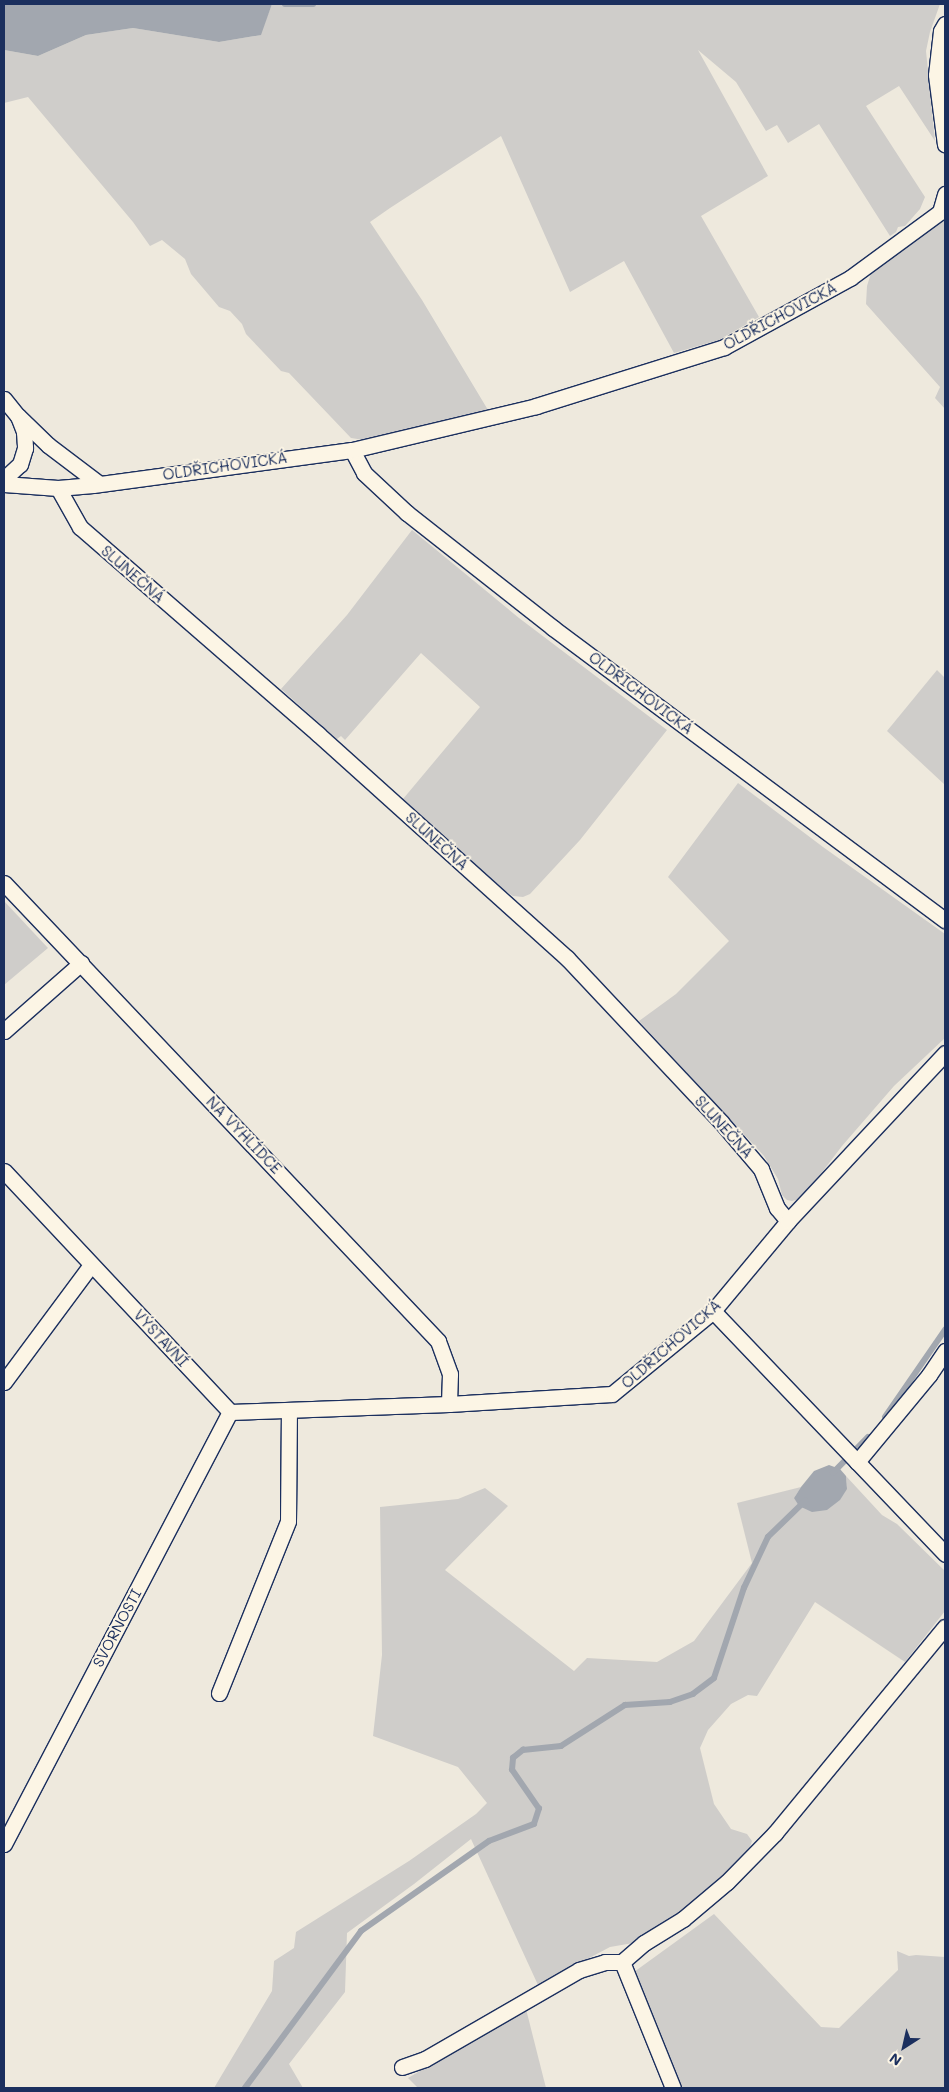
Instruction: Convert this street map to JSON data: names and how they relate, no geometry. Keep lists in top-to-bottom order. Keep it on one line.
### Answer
{"streets":{"street":["OLDŘICHOVICKÁ","SLUNEČNÁ","NA VYHLÍDCE","VÝSTAVNÍ","SVORNOSTI"]},"crossings":[["OLDŘICHOVICKÁ","SLUNEČNÁ"],["OLDŘICHOVICKÁ","NA VYHLÍDCE"],["OLDŘICHOVICKÁ","VÝSTAVNÍ"],["OLDŘICHOVICKÁ","SVORNOSTI"],["VÝSTAVNÍ","SVORNOSTI"]],"north":"bottom left"}
